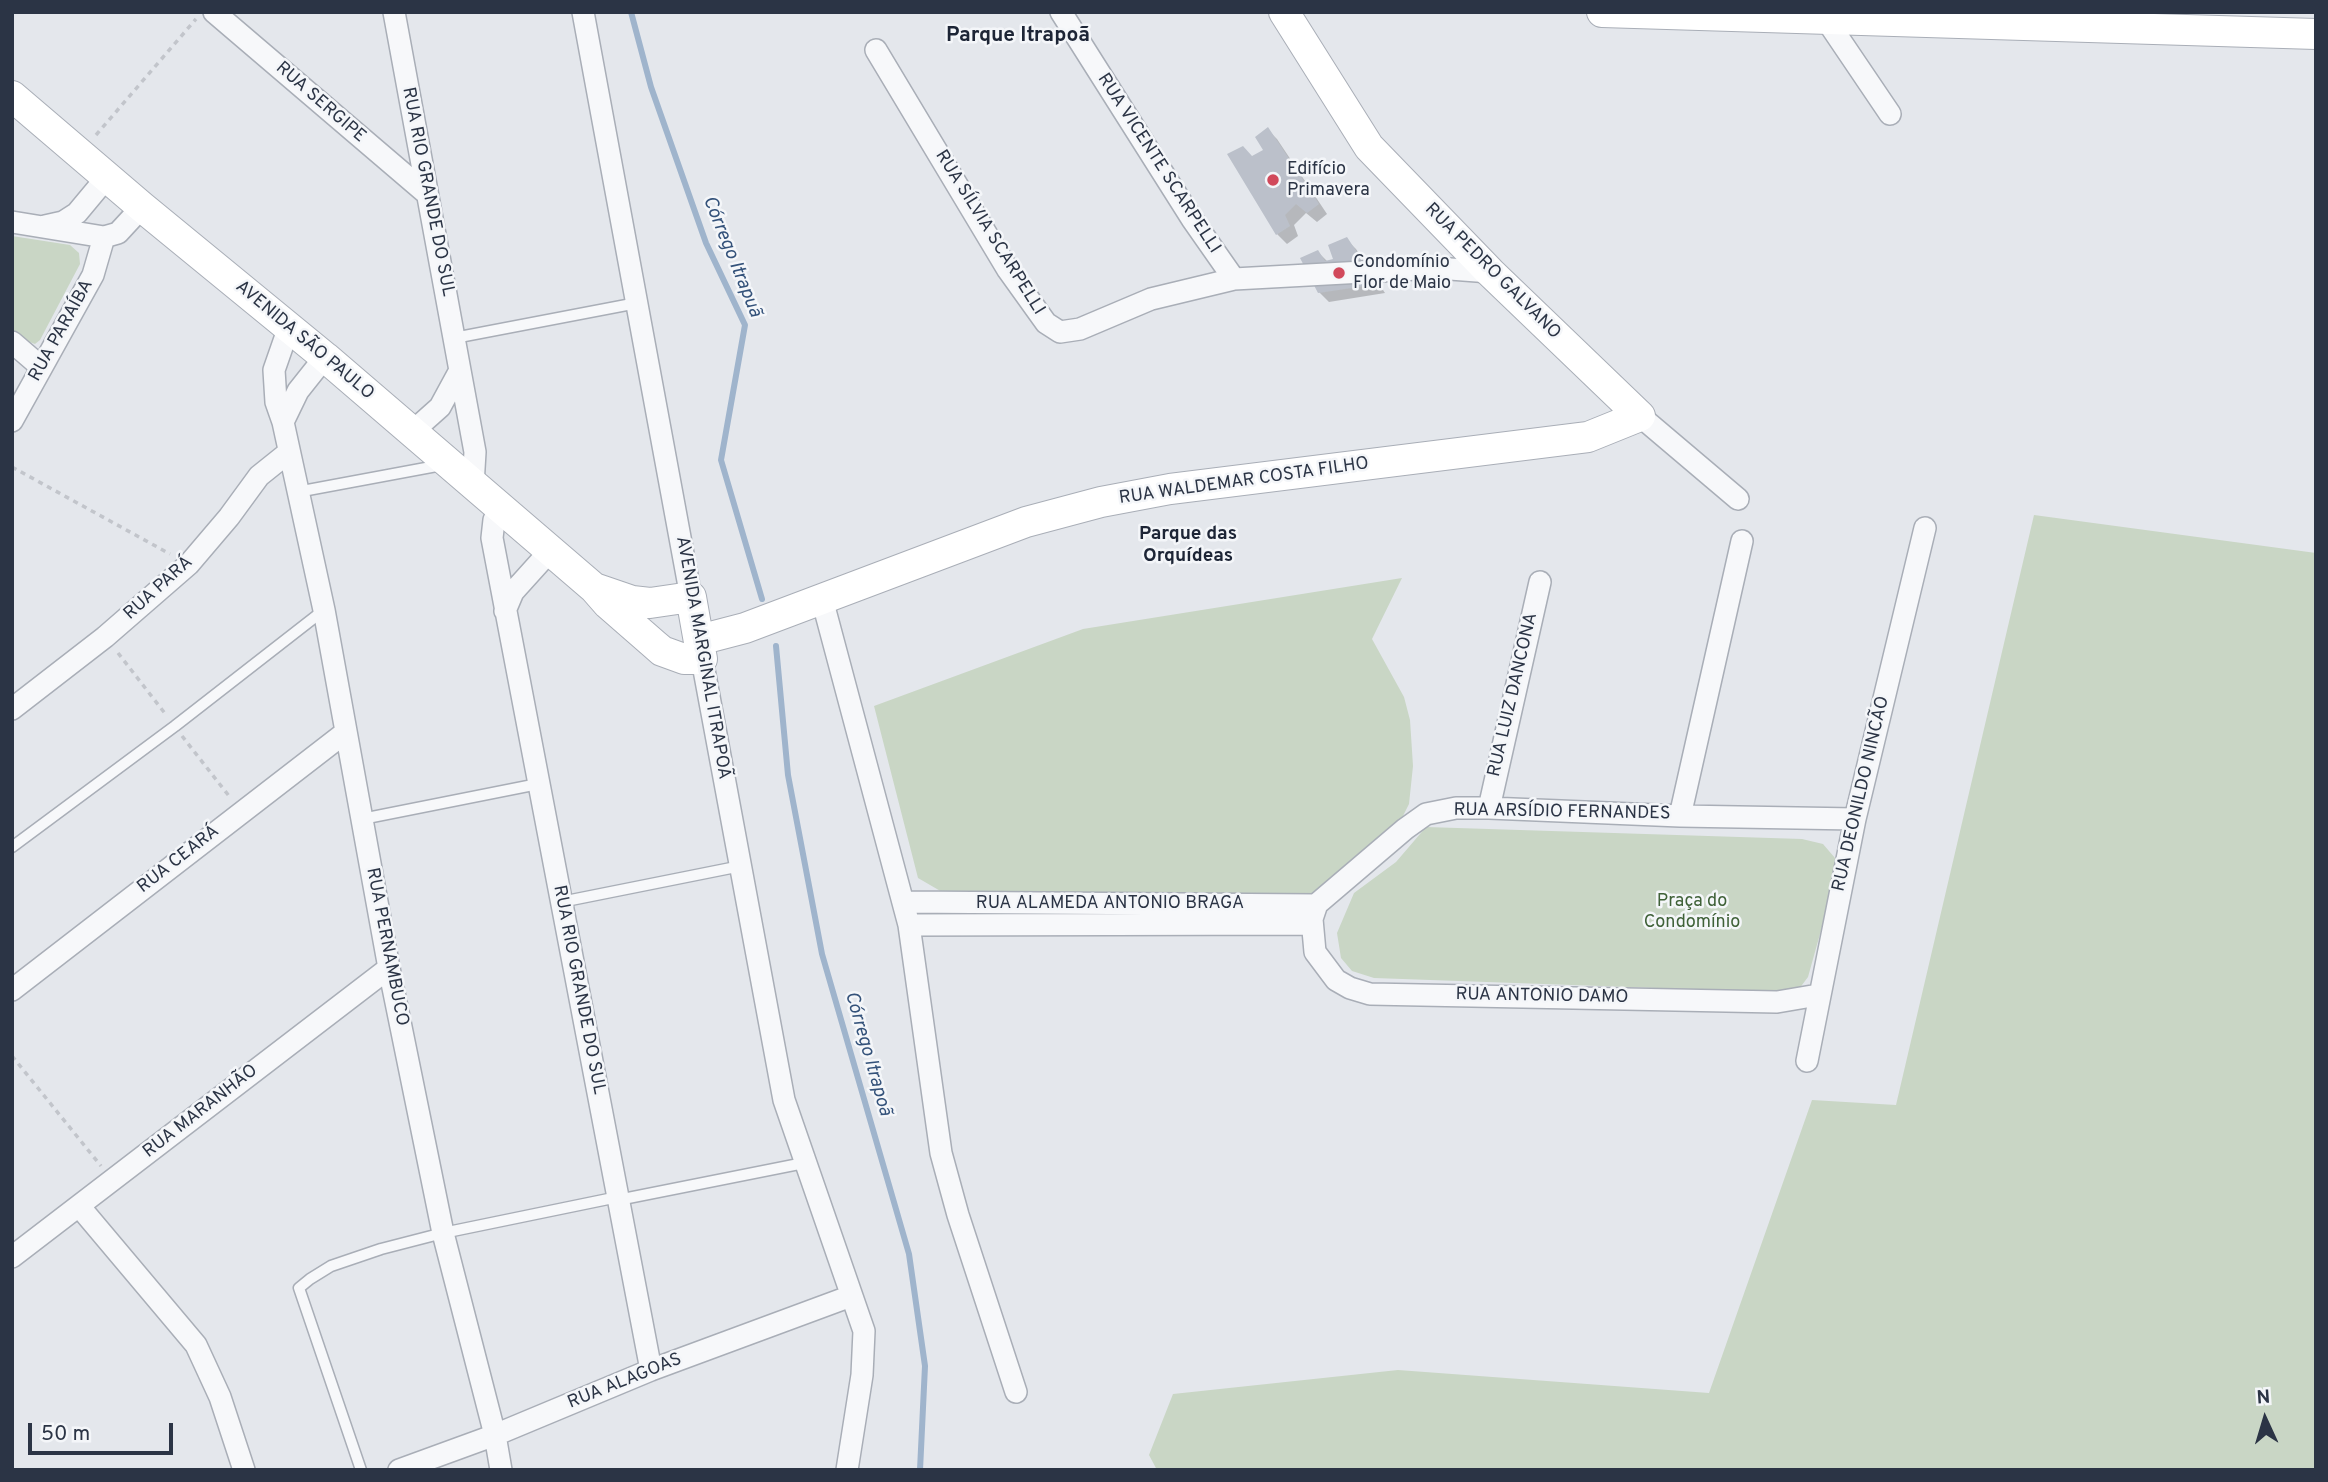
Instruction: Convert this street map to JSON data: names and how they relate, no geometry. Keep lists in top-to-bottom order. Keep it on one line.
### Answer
{"streets":{"main road":["RUA PEDRO GALVANO","AVENIDA SÃO PAULO","RUA WALDEMAR COSTA FILHO","AVENIDA MARGINAL ITRAPOÃ"],"street":["RUA SERGIPE","RUA VICENTE SCARPELLI","RUA RIO GRANDE DO SUL","RUA SÍLVIA SCARPELLI","RUA PARAÍBA","RUA PARÁ","RUA LUIZ DANCONA","RUA DEONILDO NINCÃO","RUA ARSÍDIO FERNANDES","RUA CEARÁ","RUA ALAMEDA ANTONIO BRAGA","RUA PERNAMBUCO","RUA ANTONIO DAMO","RUA MARANHÃO","RUA ALAGOAS"]},"crossings":[["RUA SERGIPE","RUA RIO GRANDE DO SUL"],["RUA VICENTE SCARPELLI","RUA SÍLVIA SCARPELLI"],["RUA RIO GRANDE DO SUL","AVENIDA SÃO PAULO"],["RUA RIO GRANDE DO SUL","RUA ALAGOAS"],["RUA SÍLVIA SCARPELLI","RUA PEDRO GALVANO"],["RUA PEDRO GALVANO","RUA WALDEMAR COSTA FILHO"],["AVENIDA SÃO PAULO","RUA WALDEMAR COSTA FILHO"],["AVENIDA SÃO PAULO","AVENIDA MARGINAL ITRAPOÃ"],["AVENIDA SÃO PAULO","RUA PERNAMBUCO"],["RUA WALDEMAR COSTA FILHO","AVENIDA MARGINAL ITRAPOÃ"],["RUA PARÁ","RUA PERNAMBUCO"],["AVENIDA MARGINAL ITRAPOÃ","RUA ALAGOAS"],["RUA LUIZ DANCONA","RUA ARSÍDIO FERNANDES"],["RUA DEONILDO NINCÃO","RUA ARSÍDIO FERNANDES"],["RUA DEONILDO NINCÃO","RUA ANTONIO DAMO"],["RUA ARSÍDIO FERNANDES","RUA ALAMEDA ANTONIO BRAGA"],["RUA ARSÍDIO FERNANDES","RUA ANTONIO DAMO"],["RUA CEARÁ","RUA PERNAMBUCO"],["RUA ALAMEDA ANTONIO BRAGA","RUA ANTONIO DAMO"],["RUA PERNAMBUCO","RUA MARANHÃO"],["RUA PERNAMBUCO","RUA ALAGOAS"]],"districts":["Parque Itrapoã","Parque das Orquídeas"],"water":["Córrego Itrapuã","Córrego Itrapoã"],"parks":["Praça do Condomínio"],"places":["Edifício Primavera","Condomínio Flor de Maio"],"scale_bar":"50 m","north":"top"}
